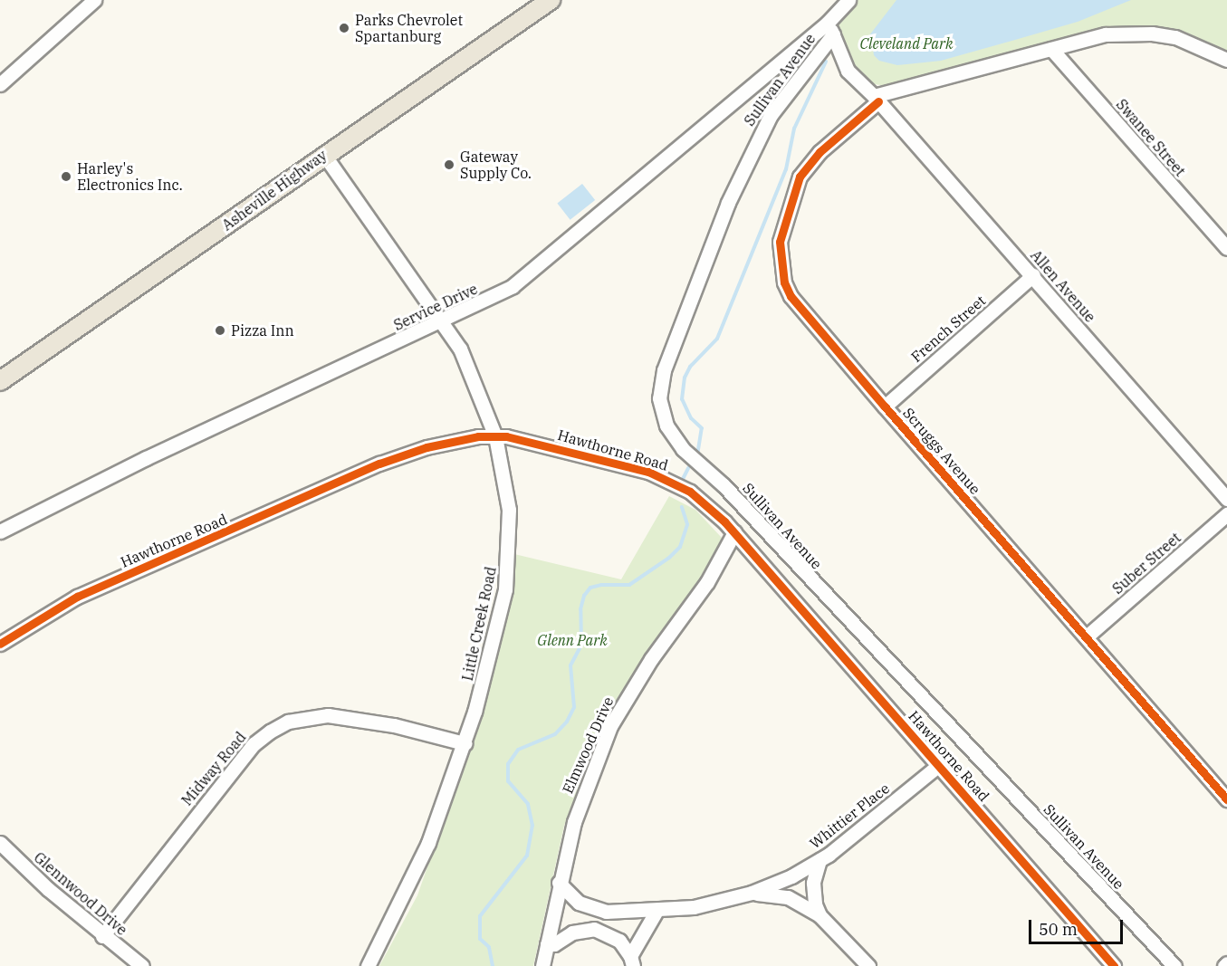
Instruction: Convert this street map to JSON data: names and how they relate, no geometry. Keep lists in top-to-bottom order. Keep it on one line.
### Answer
{"streets":{"main road":["Asheville Highway"],"street":["Sullivan Avenue","Swanee Street","Allen Avenue","Service Drive","French Street","Hawthorne Road","Scruggs Avenue","Suber Street","Little Creek Road","Elmwood Drive","Midway Road","Whittier Place","Glennwood Drive"]},"crossings":[["Sullivan Avenue","Allen Avenue"],["Sullivan Avenue","Service Drive"],["Asheville Highway","Little Creek Road"],["Allen Avenue","Service Drive"],["Allen Avenue","French Street"],["Allen Avenue","Scruggs Avenue"],["Service Drive","Little Creek Road"],["French Street","Scruggs Avenue"],["Hawthorne Road","Little Creek Road"],["Hawthorne Road","Elmwood Drive"],["Hawthorne Road","Whittier Place"],["Scruggs Avenue","Suber Street"],["Little Creek Road","Midway Road"],["Elmwood Drive","Whittier Place"],["Midway Road","Glennwood Drive"]],"parks":["Cleveland Park","Glenn Park"],"places":["Parks Chevrolet Spartanburg","Gateway Supply Co.","Harley's Electronics Inc.","Pizza Inn"],"scale_bar":"50 m"}
